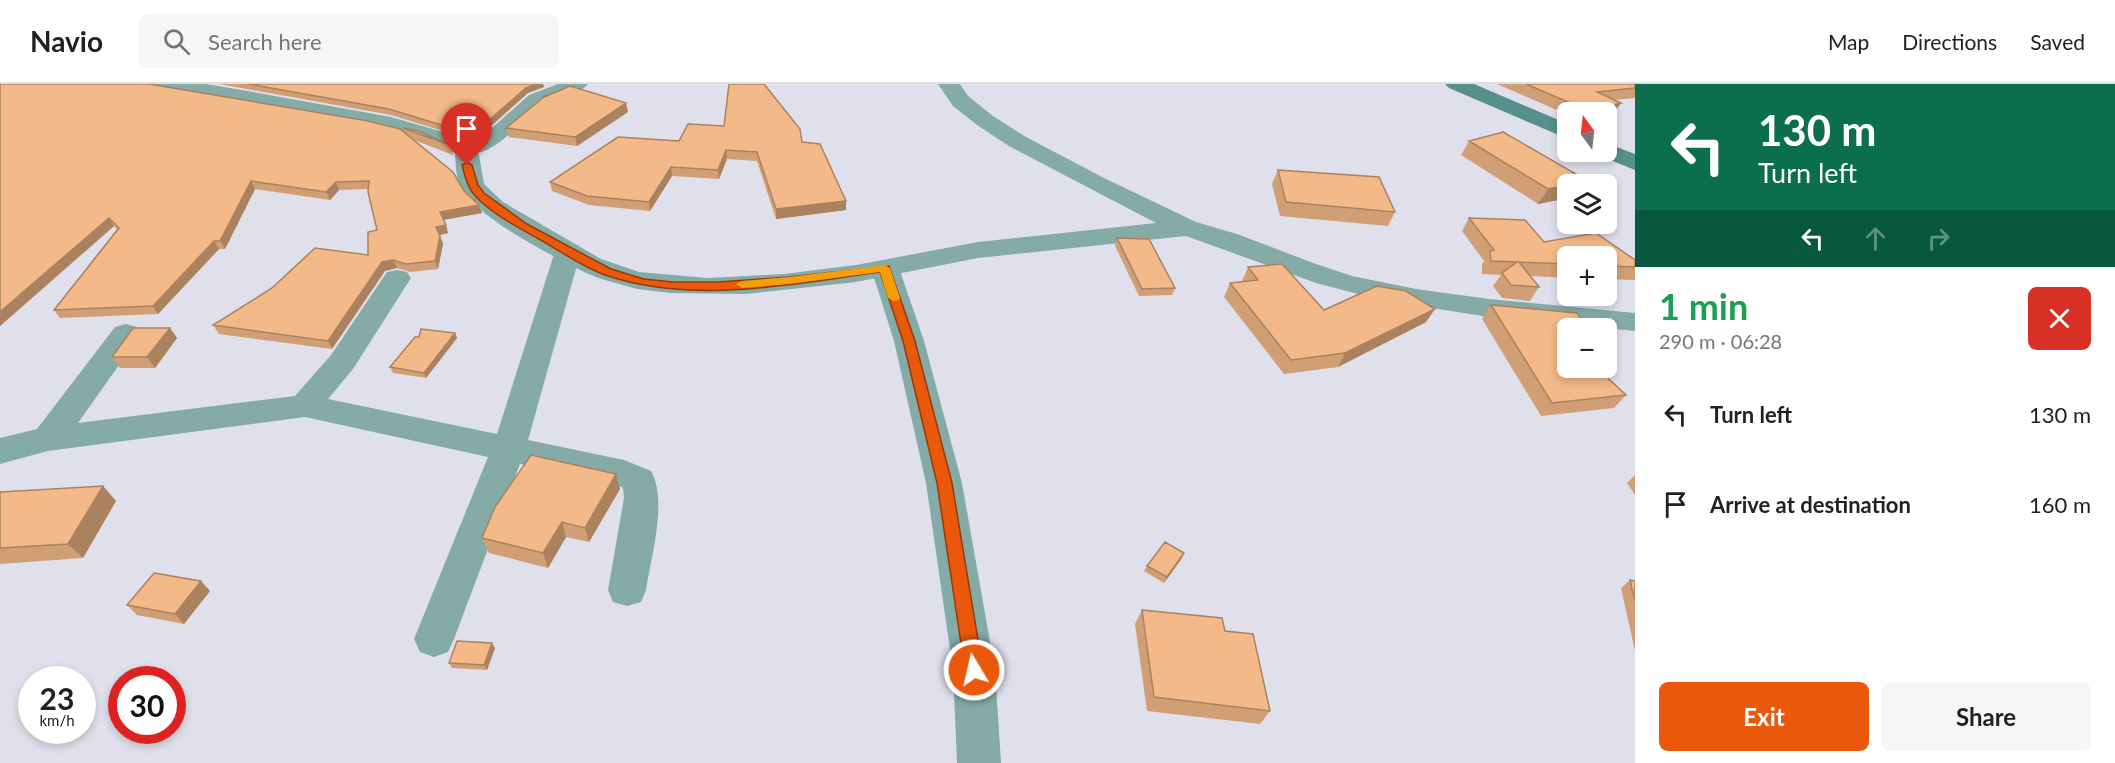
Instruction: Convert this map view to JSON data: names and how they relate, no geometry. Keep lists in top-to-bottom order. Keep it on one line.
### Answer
{"north":"top","page":{"header":"Navio","search":"Search here","nav":["Map","Directions","Saved"],"turn":["130 m","Turn left"],"map_buttons":["+","−"],"heading":["1 min","290 m · 06:28"],"list":[{"name":"Turn left","value":"130 m"},{"name":"Arrive at destination","value":"160 m"}],"speed":"23 km/h","limit":"30","buttons":["Exit","Share"]}}
